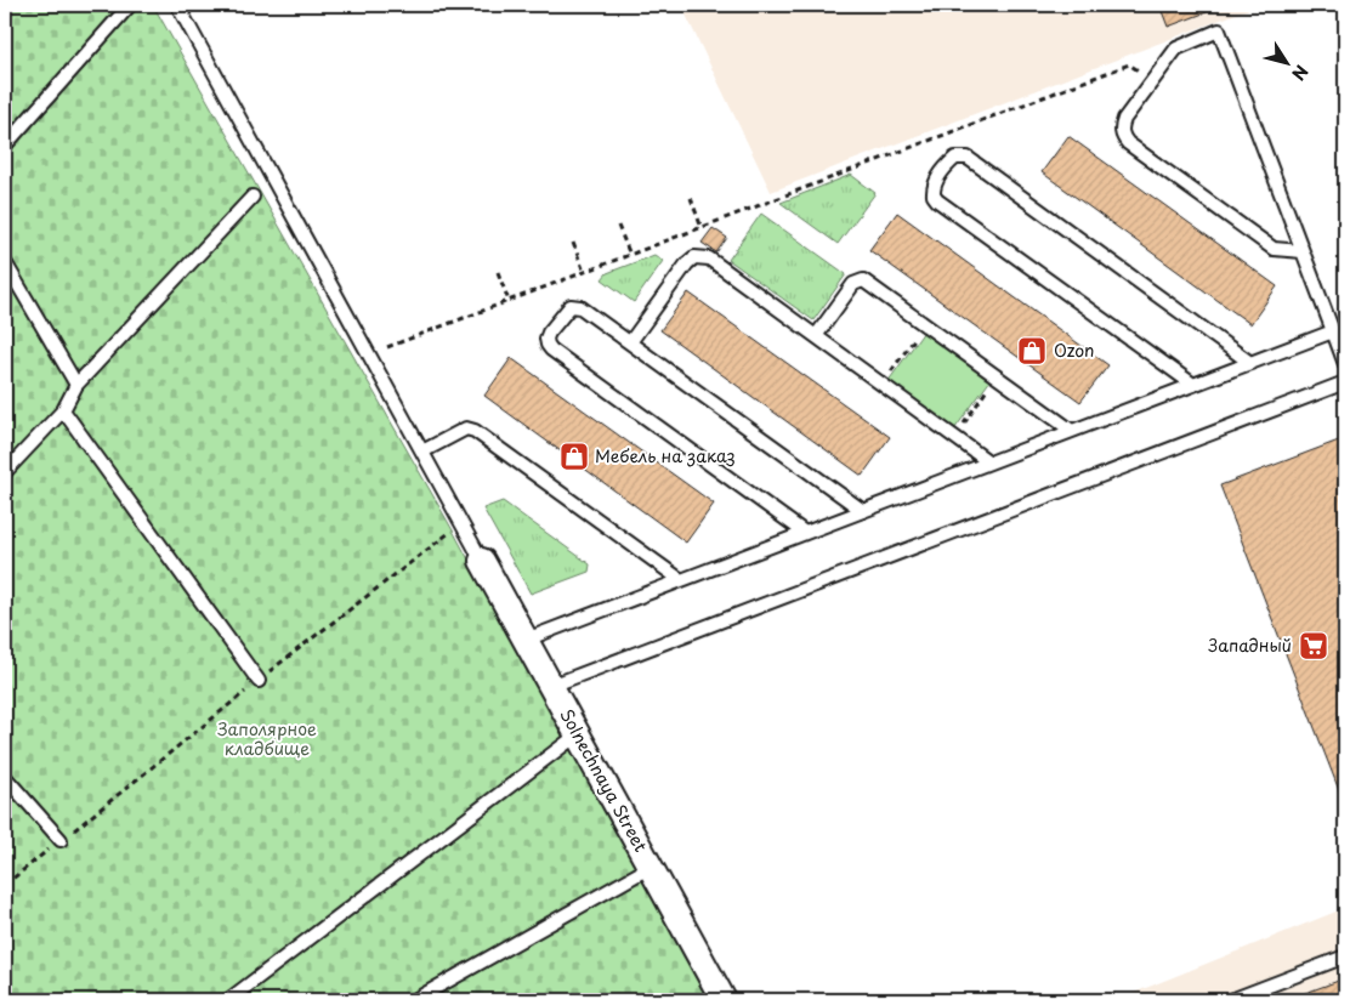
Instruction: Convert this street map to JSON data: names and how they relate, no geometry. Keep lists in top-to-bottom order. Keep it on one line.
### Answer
{"streets":{"street":["Solnechnaya Street"]},"parks":["Заполярное кладбище"],"places":{"shop":["Ozon","Мебель на заказ"],"supermarket":["Западный"]},"north":"bottom right"}
